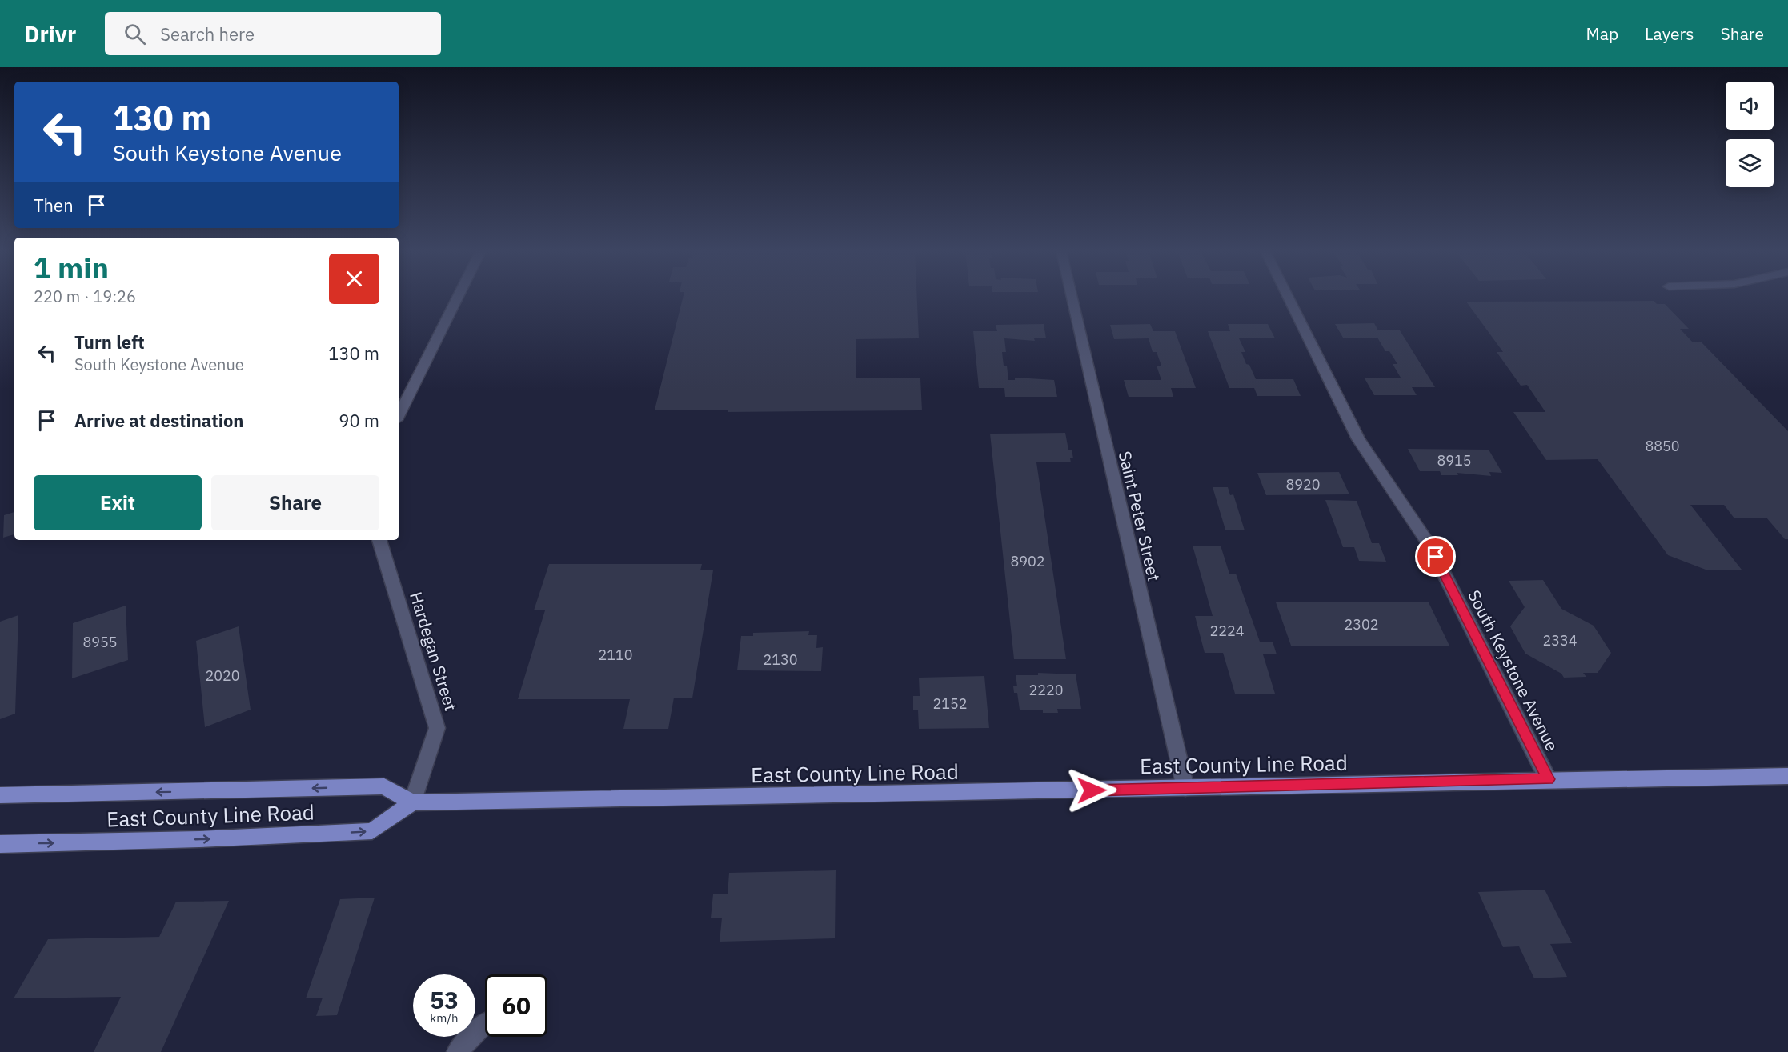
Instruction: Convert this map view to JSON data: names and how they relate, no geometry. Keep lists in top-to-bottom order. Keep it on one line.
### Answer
{"streets":{"main road":["East County Line Road"],"street":["Saint Peter Street","Hardegan Street","South Keystone Avenue"]},"crossings":[["Saint Peter Street","East County Line Road"],["Hardegan Street","East County Line Road"],["South Keystone Avenue","East County Line Road"]],"house_numbers":["8850","8915","8920","8902","2302","2224","2334","8955","2110","2130","2020","2220","2152"],"page":{"header":"Drivr","search":"Search here","nav":["Map","Layers","Share"],"turn":["130 m","South Keystone Avenue"],"then":"Then","heading":["1 min","220 m · 19:26"],"list":[{"name":"Turn left","note":"South Keystone Avenue","value":"130 m"},{"name":"Arrive at destination","value":"90 m"}],"buttons":["Exit","Share"],"speed":"53 km/h","limit":"60"}}
